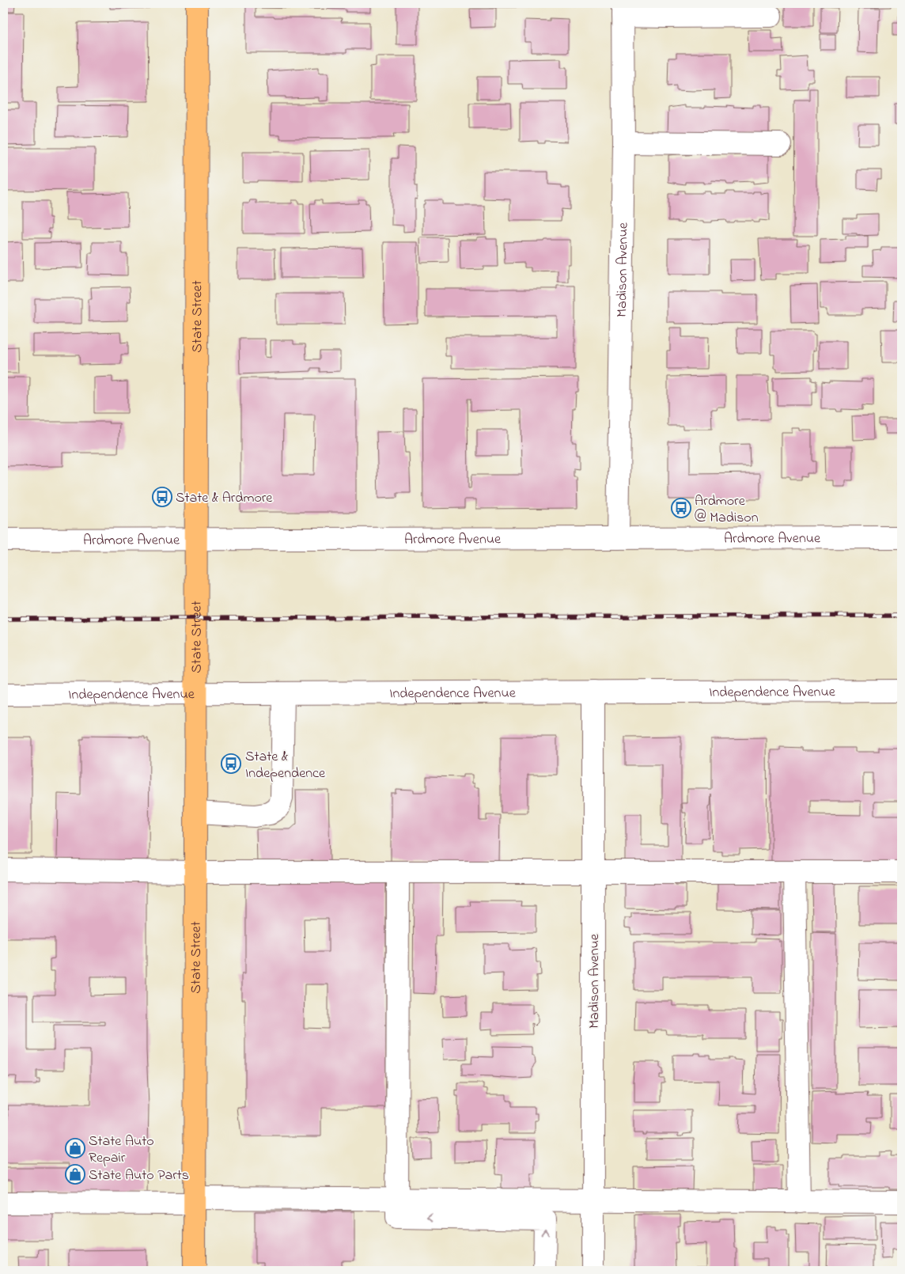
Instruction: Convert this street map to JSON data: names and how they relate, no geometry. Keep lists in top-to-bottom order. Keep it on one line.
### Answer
{"streets":{"main road":["State Street"],"street":["Madison Avenue","Ardmore Avenue","Independence Avenue"]},"crossings":[["Madison Avenue","Ardmore Avenue"],["Madison Avenue","Independence Avenue"],["State Street","Ardmore Avenue"],["State Street","Independence Avenue"]],"places":{"bus stop":["State & Ardmore","Ardmore @ Madison","State & Independence"],"shop":["State Auto Repair","State Auto Parts"]}}
